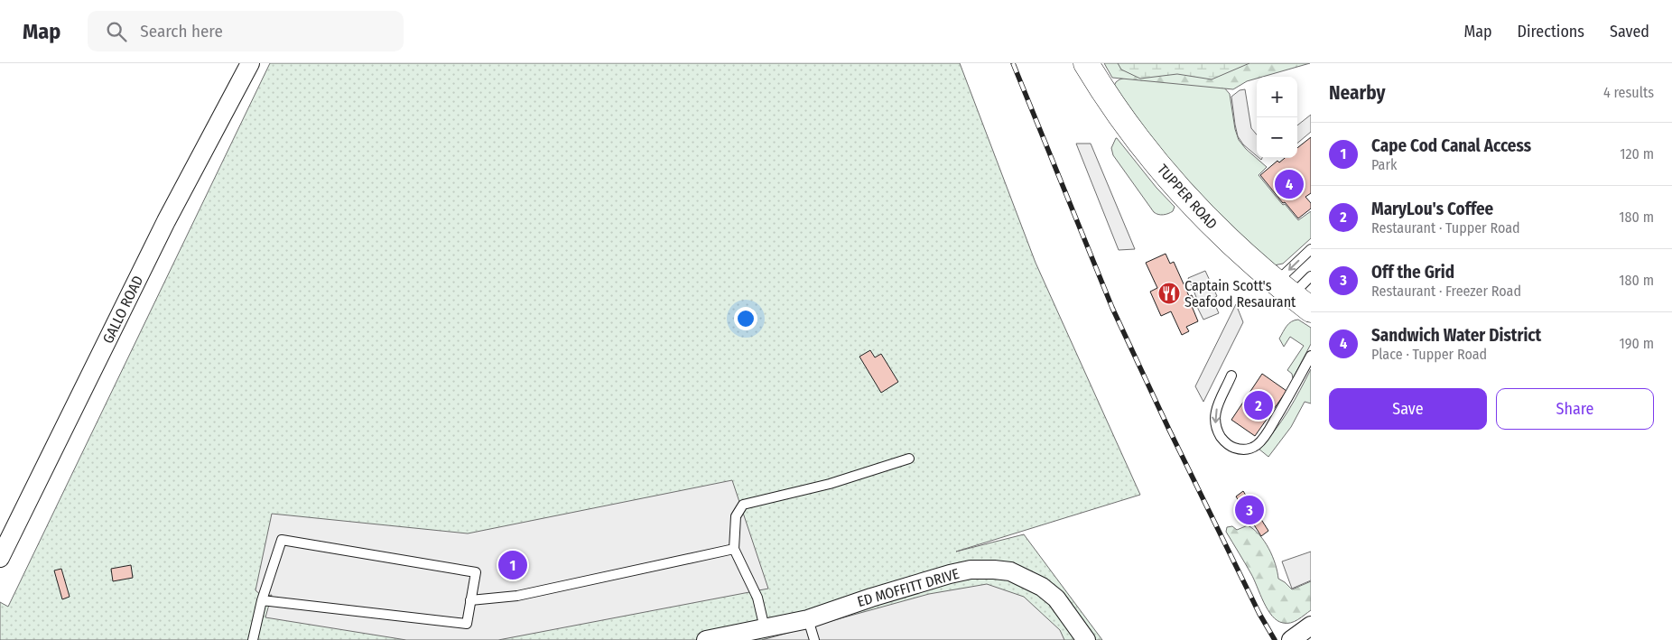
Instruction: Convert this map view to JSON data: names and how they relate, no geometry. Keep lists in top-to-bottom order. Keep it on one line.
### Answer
{"streets":{"main road":["TUPPER ROAD"],"street":["GALLO ROAD","ED MOFFITT DRIVE"]},"places":{"restaurant":["Captain Scott's Seafood Resaurant"]},"page":{"header":"Map","search":"Search here","nav":["Map","Directions","Saved"],"heading":["Nearby","4 results"],"map_buttons":["+","−"],"list":[{"mark":"1","name":"Cape Cod Canal Access","note":"Park","value":"120 m"},{"mark":"2","name":"MaryLou's Coffee","note":"Restaurant · Tupper Road","value":"180 m"},{"mark":"3","name":"Off the Grid","note":"Restaurant · Freezer Road","value":"180 m"},{"mark":"4","name":"Sandwich Water District","note":"Place · Tupper Road","value":"190 m"}],"pins":["4","2","3","1"],"buttons":["Save","Share"]}}
